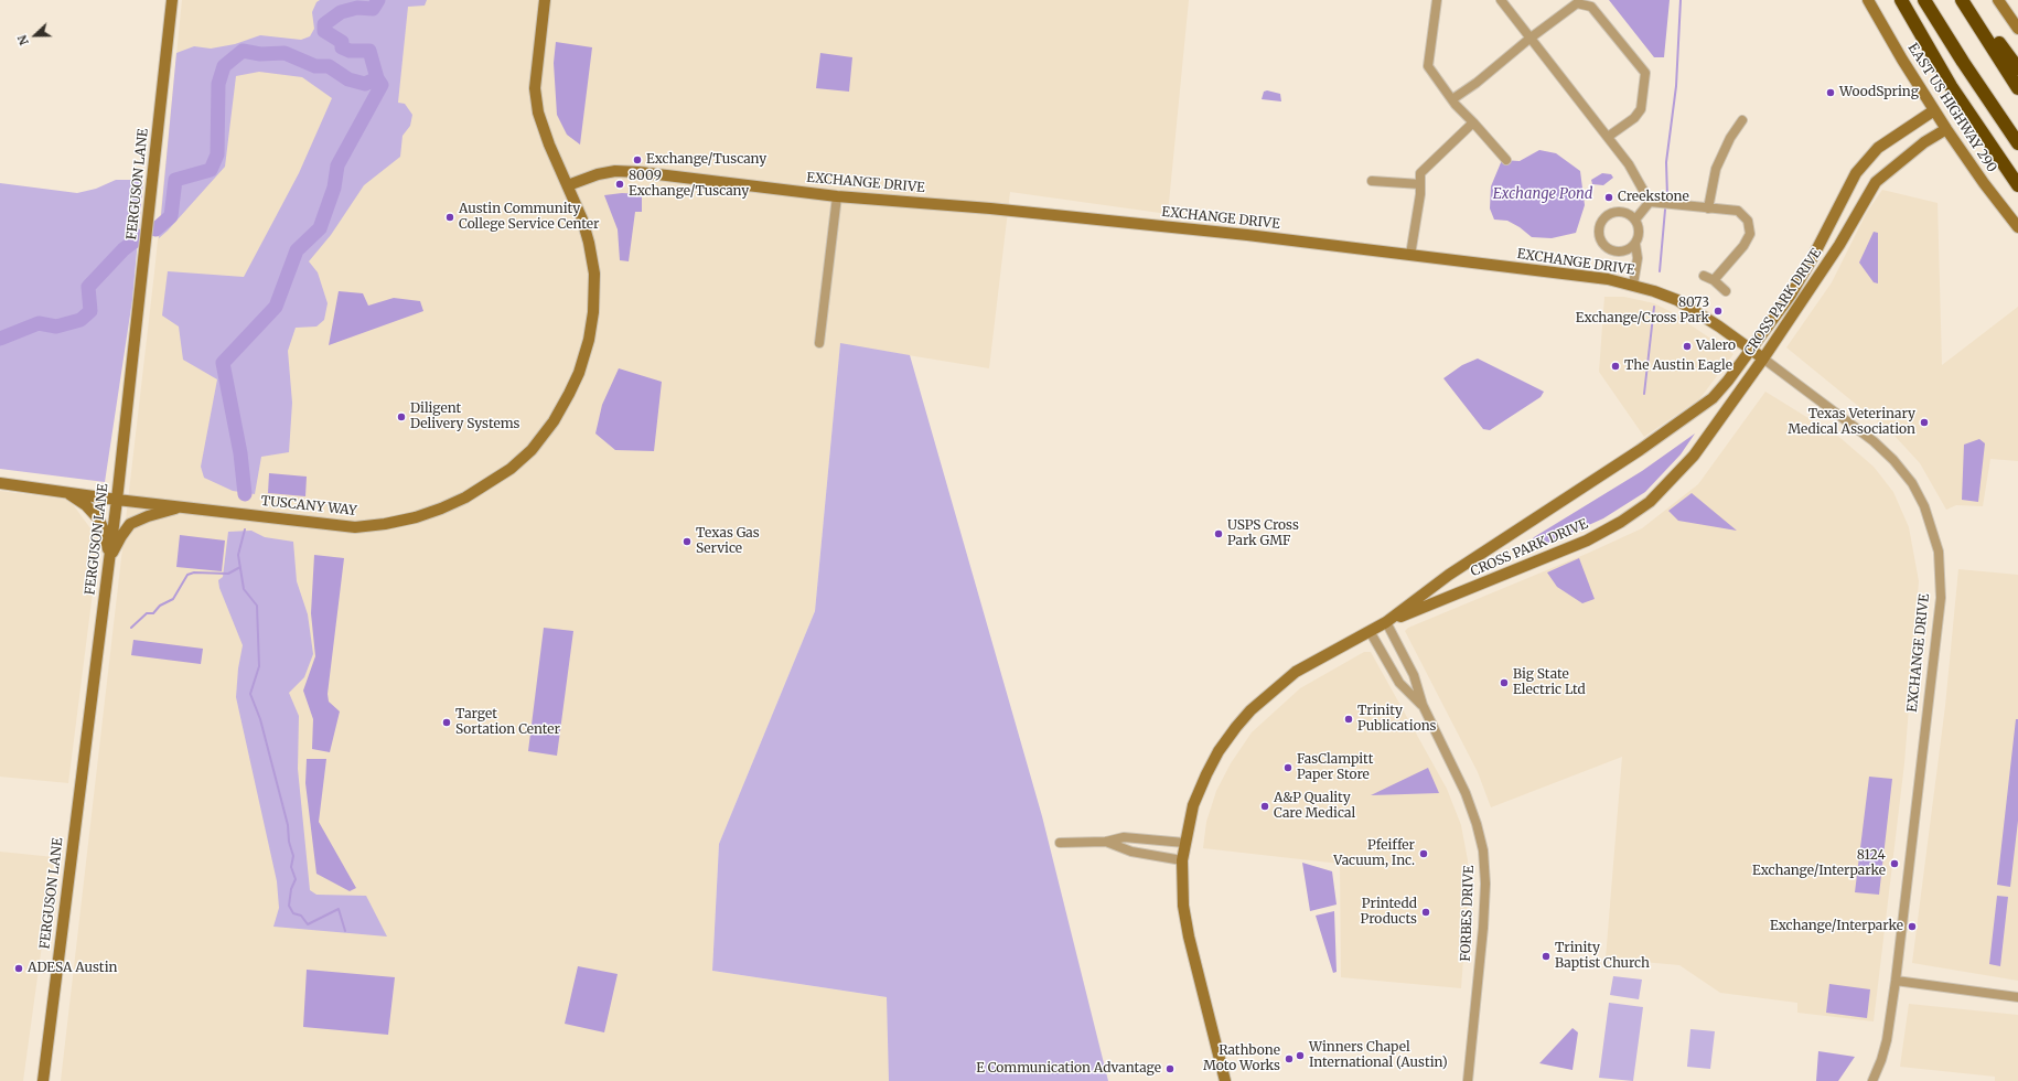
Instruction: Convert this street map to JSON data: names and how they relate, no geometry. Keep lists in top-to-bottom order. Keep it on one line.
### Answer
{"streets":{"street":["EAST US HIGHWAY 290","EXCHANGE DRIVE","FERGUSON LANE","CROSS PARK DRIVE","TUSCANY WAY","FORBES DRIVE"]},"crossings":[["EAST US HIGHWAY 290","CROSS PARK DRIVE"],["EXCHANGE DRIVE","CROSS PARK DRIVE"],["EXCHANGE DRIVE","TUSCANY WAY"],["FERGUSON LANE","TUSCANY WAY"],["CROSS PARK DRIVE","FORBES DRIVE"]],"water":["Exchange Pond"],"places":["WoodSpring","Exchange/Tuscany","8009 Exchange/Tuscany","Creekstone","Austin Community College Service Center","8073 Exchange/Cross Park","Valero","The Austin Eagle","Diligent Delivery Systems","Texas Veterinary Medical Association","USPS Cross Park GMF","Texas Gas Service","Big State Electric Ltd","Trinity Publications","Target Sortation Center","FasClampitt Paper Store","A&P Quality Care Medical","Pfeiffer Vacuum, Inc.","8124 Exchange/Interparke","Printedd Products","Exchange/Interparke","Trinity Baptist Church","ADESA Austin","Winners Chapel International (Austin)","Rathbone Moto Works","E Communication Advantage"],"north":"left"}
